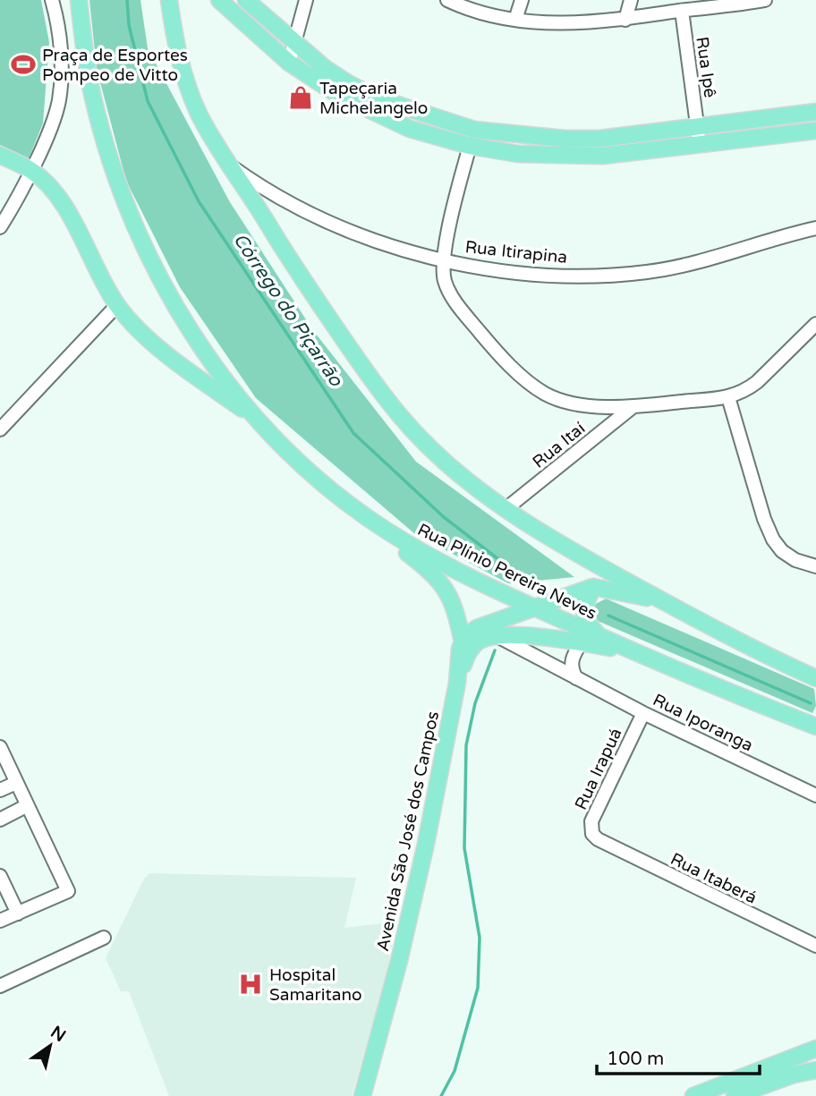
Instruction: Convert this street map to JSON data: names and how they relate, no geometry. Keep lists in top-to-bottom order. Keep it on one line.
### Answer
{"streets":{"main road":["Rua Plínio Pereira Neves","Avenida São José dos Campos"],"street":["Rua Ipê","Rua Itirapina","Rua Itaí","Rua Iporanga","Rua Irapuá","Rua Itaberá"]},"crossings":[["Rua Plínio Pereira Neves","Avenida São José dos Campos"],["Rua Iporanga","Rua Irapuá"],["Rua Iporanga","Avenida São José dos Campos"],["Rua Irapuá","Rua Itaberá"]],"water":["Córrego do Piçarrão"],"places":{"sports":["Praça de Esportes Pompeo de Vitto"],"shop":["Tapeçaria Michelangelo"],"hospital":["Hospital Samaritano"]},"scale_bar":"100 m","north":"top right"}
